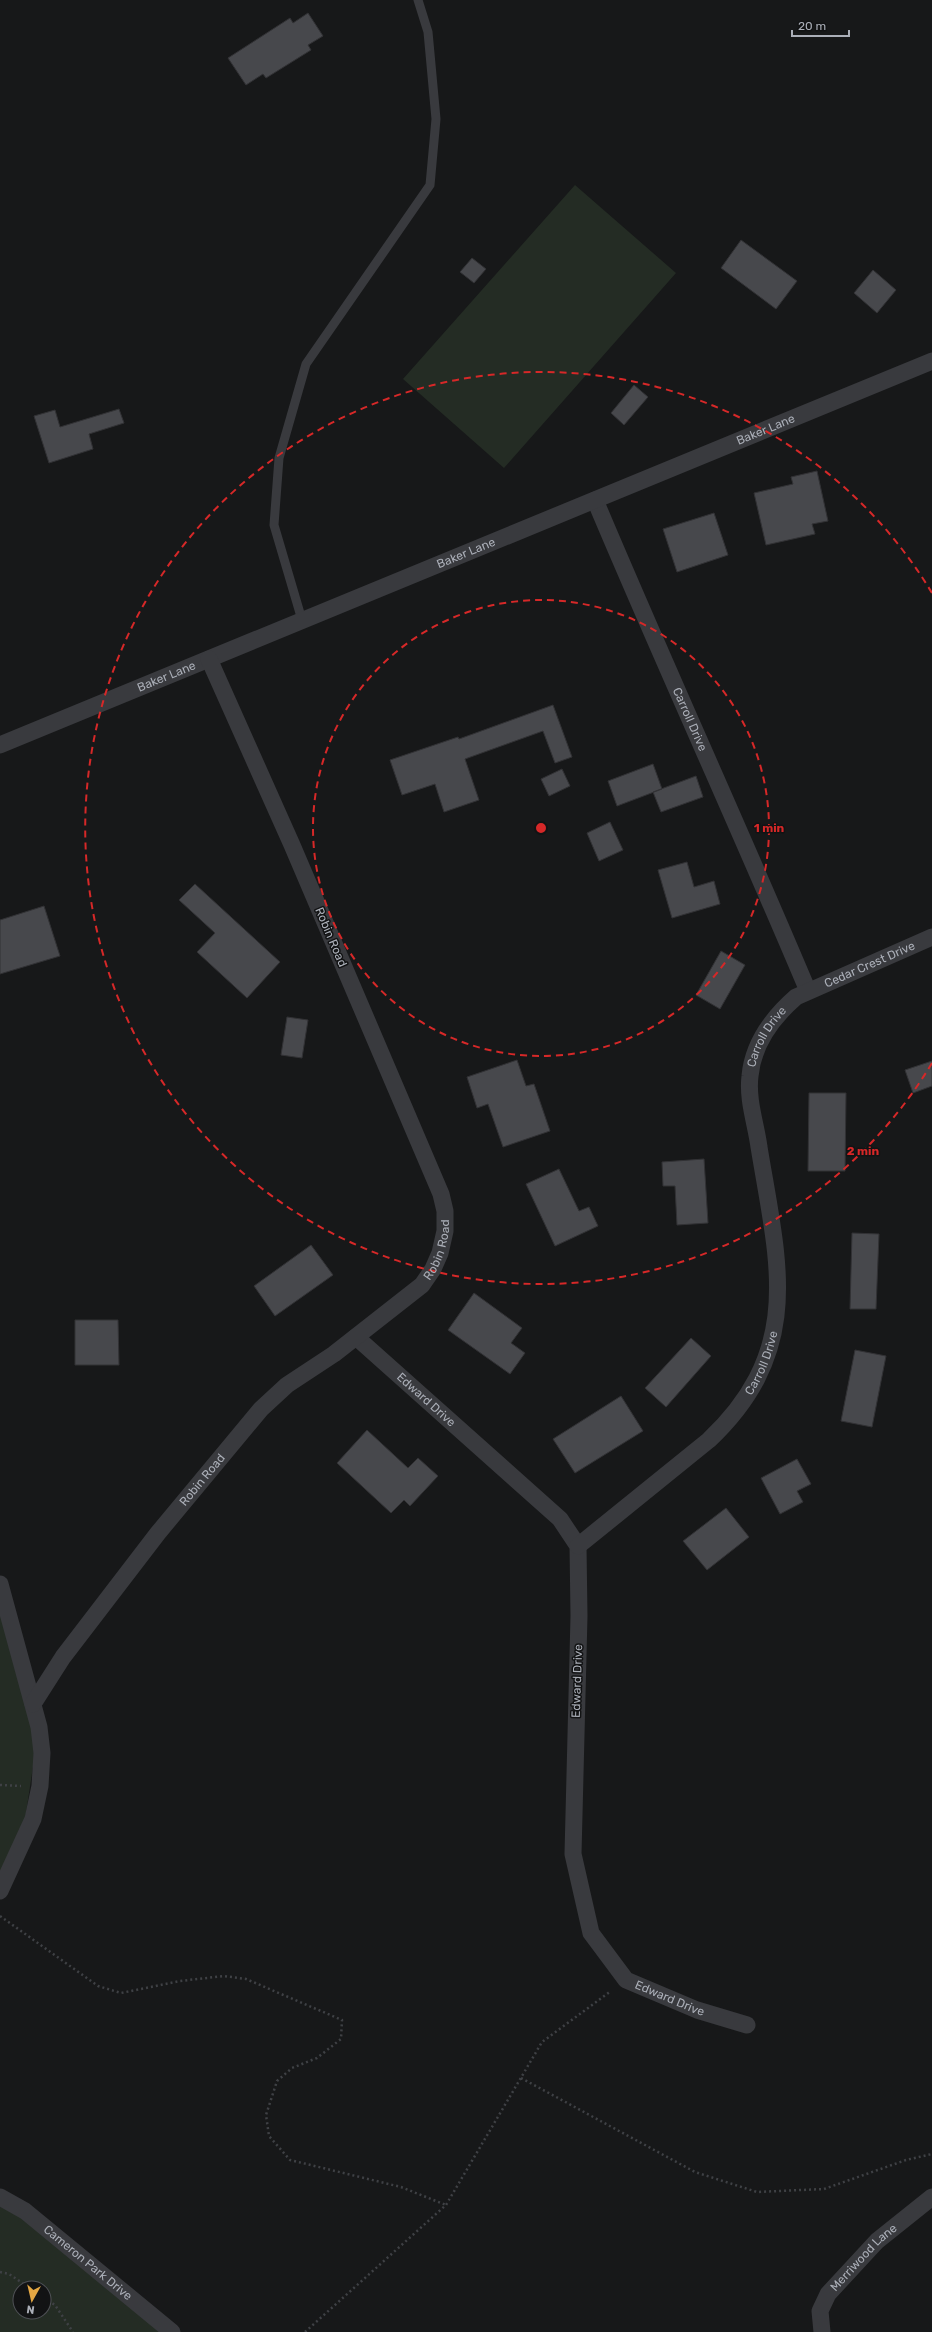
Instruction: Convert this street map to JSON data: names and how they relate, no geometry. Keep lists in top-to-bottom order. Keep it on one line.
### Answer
{"streets":{"street":["Baker Lane","Carroll Drive","Robin Road","Cedar Crest Drive","Edward Drive","Merriwood Lane","Cameron Park Drive"]},"crossings":[["Baker Lane","Carroll Drive"],["Baker Lane","Robin Road"],["Carroll Drive","Cedar Crest Drive"],["Carroll Drive","Edward Drive"],["Robin Road","Edward Drive"]],"scale_bar":"20 m","north":"bottom","rings":["1 min","2 min"]}
